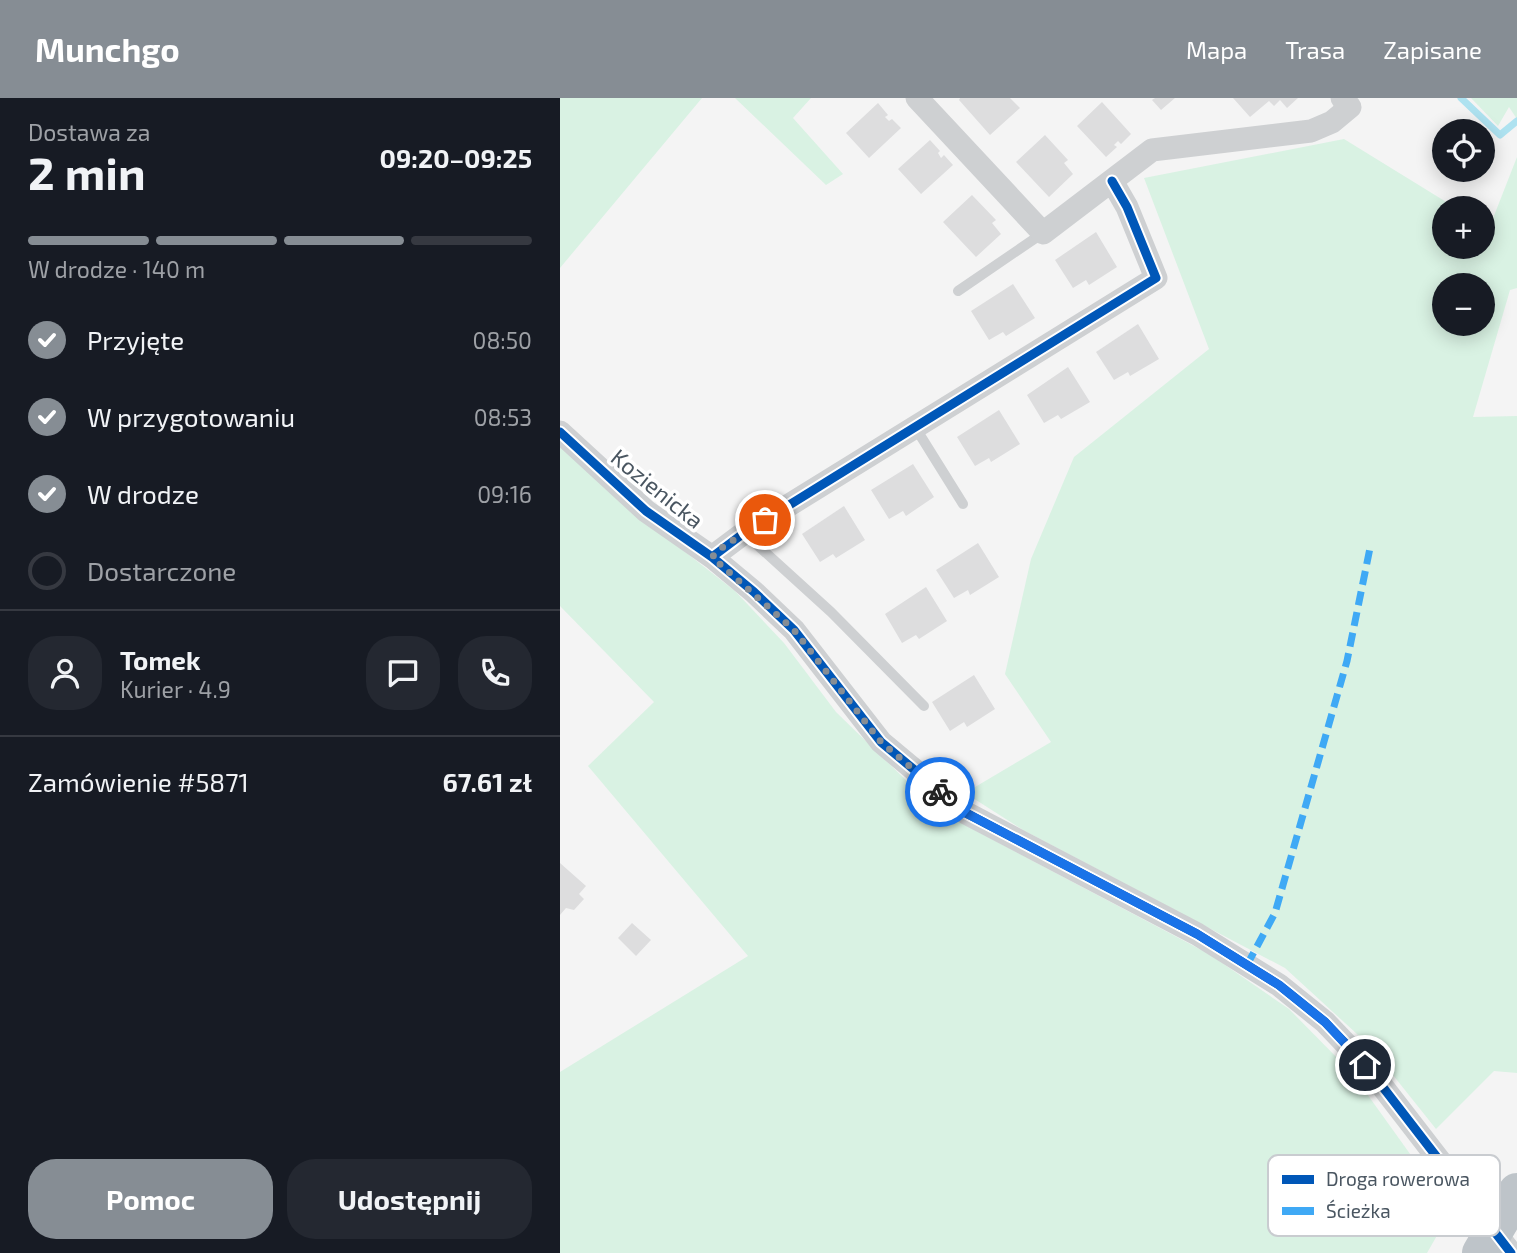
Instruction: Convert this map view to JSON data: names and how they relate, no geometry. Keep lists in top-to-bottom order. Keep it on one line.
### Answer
{"streets":{"street":["Kozienicka"]},"legend":["Droga rowerowa","Ścieżka"],"page":{"header":"Munchgo","nav":["Mapa","Trasa","Zapisane"],"heading":["2 min","Dostawa za","09:20–09:25"],"panel":["Tomek","Kurier · 4.9","Zamówienie #5871","67.61 zł"],"map_buttons":["+","−"],"bar":"W drodze · 140 m","list":[["Przyjęte","08:50"],["W przygotowaniu","08:53"],["W drodze","09:16"],"Dostarczone"],"buttons":["Pomoc","Udostępnij"]}}
